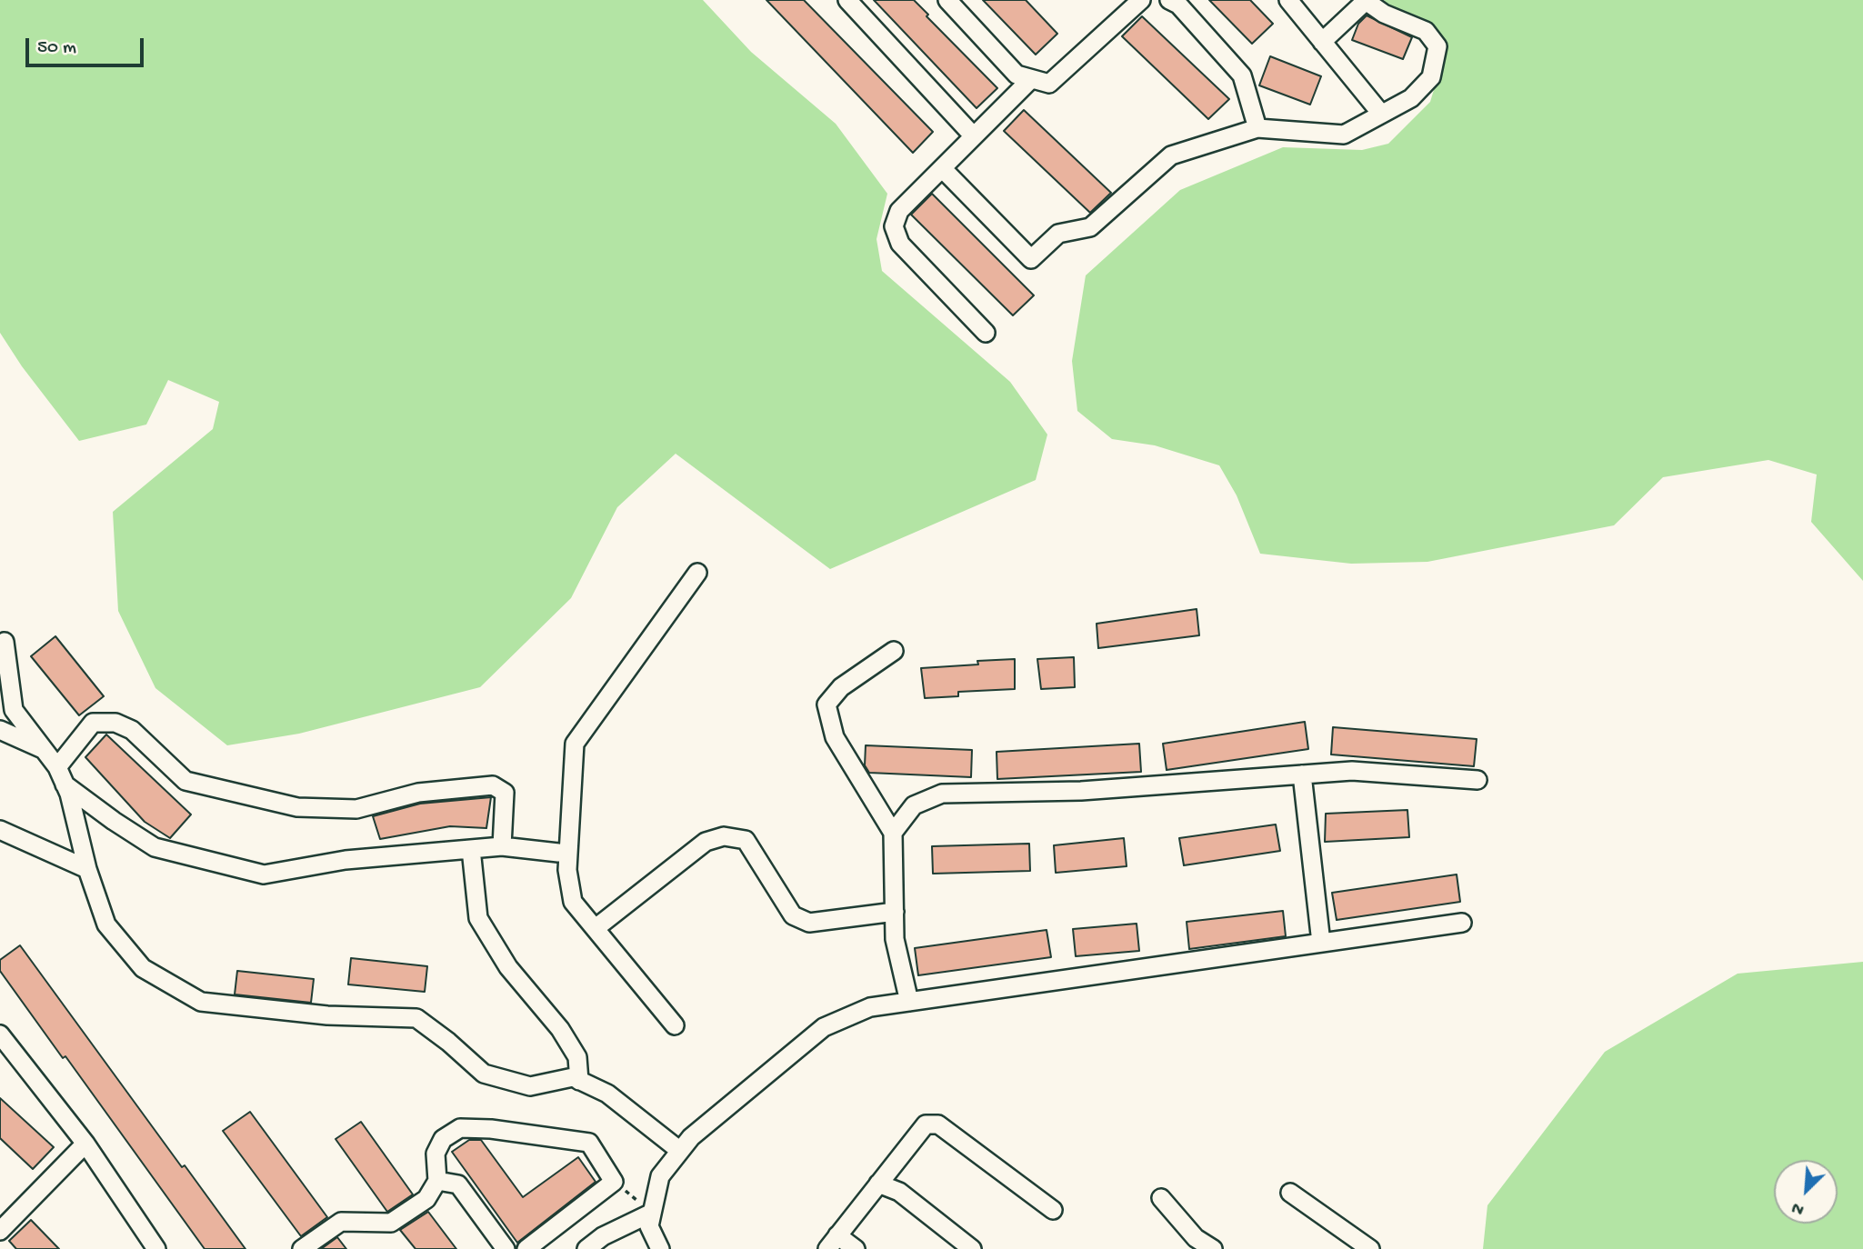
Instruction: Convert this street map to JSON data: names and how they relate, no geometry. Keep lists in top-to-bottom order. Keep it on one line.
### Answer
{"scale_bar":"50 m","north":"bottom left"}
